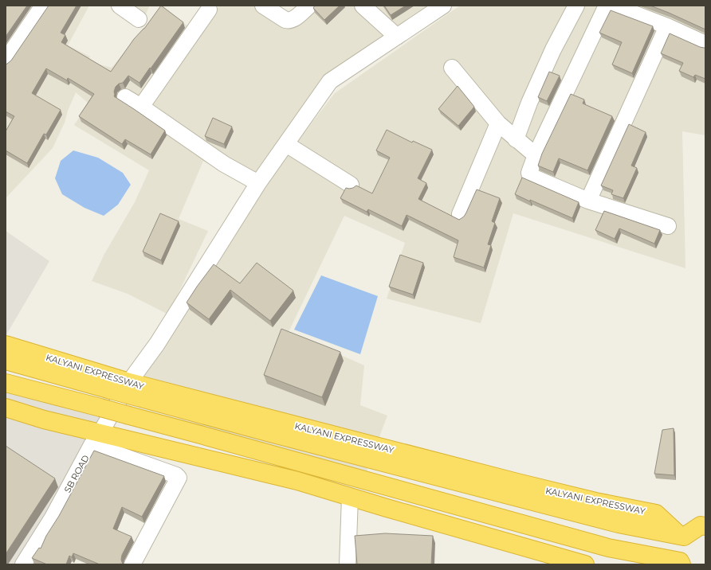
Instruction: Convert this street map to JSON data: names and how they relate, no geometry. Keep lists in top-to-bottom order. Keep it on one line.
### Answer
{"streets":{"highway":["KALYANI EXPRESSWAY"],"street":["SB ROAD"]},"crossings":[["KALYANI EXPRESSWAY","SB ROAD"]]}
